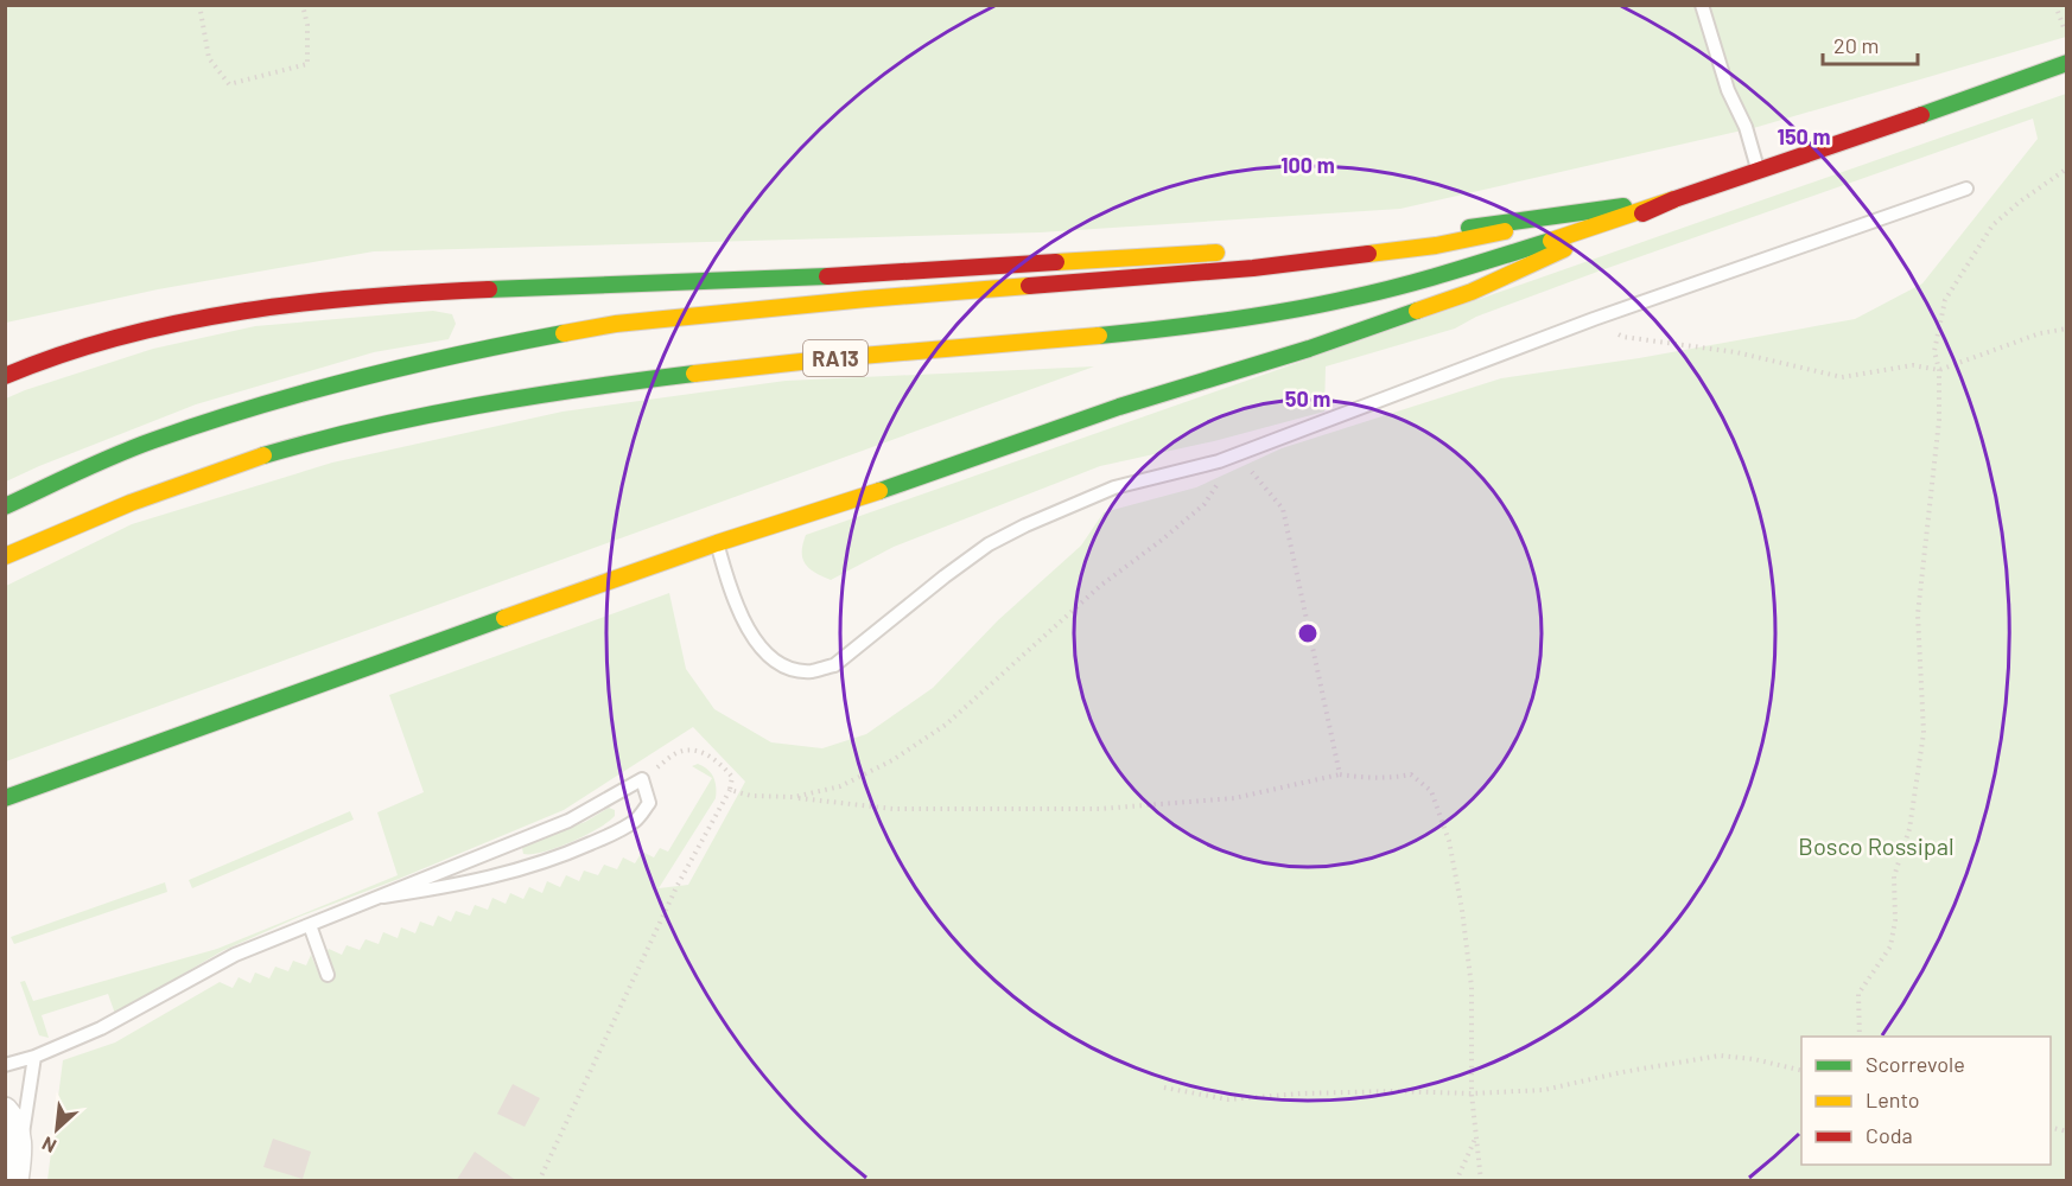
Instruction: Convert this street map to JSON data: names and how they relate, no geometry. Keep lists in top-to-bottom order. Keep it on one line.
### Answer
{"streets":{"main road":["RA13"]},"parks":["Bosco Rossipal"],"legend":["Scorrevole","Lento","Coda"],"scale_bar":"20 m","north":"bottom left","rings":["150 m","100 m","50 m"]}
